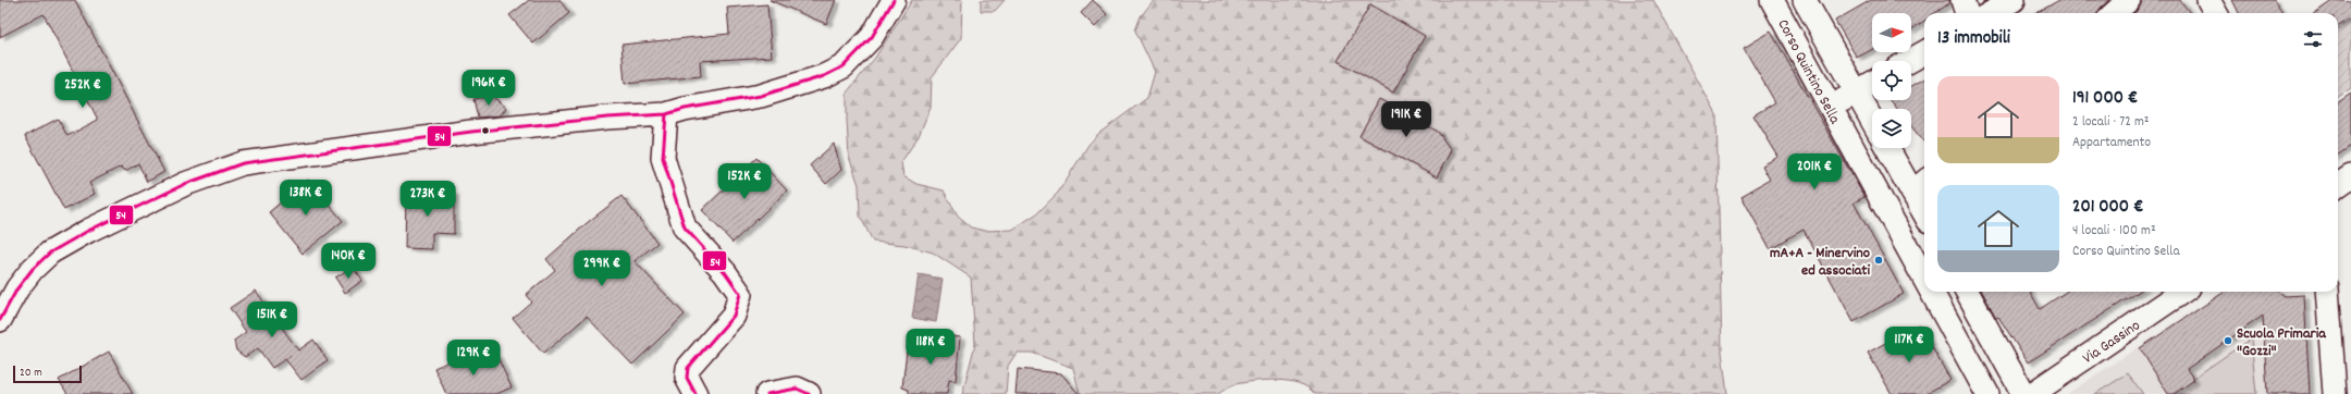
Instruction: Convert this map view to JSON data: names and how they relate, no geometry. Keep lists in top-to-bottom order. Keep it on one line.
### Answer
{"streets":{"street":["Corso Quintino Sella","Via Gassino"]},"places":["mA+A - Minervino ed associati","Scuola Primaria \"Gozzi\""],"lines":["transit line 54"],"scale_bar":"20 m","north":"right","page":{"heading":"13 immobili","list":[{"name":"191 000 €","note":"2 locali · 72 m² · Appartamento"},{"name":"201 000 €","note":"4 locali · 100 m² · Corso Quintino Sella"}],"price":["196K €","252K €","191K €","201K €","152K €","138K €","273K €","140K €","299K €","151K €","117K €","118K €","129K €"],"scale":"20 m"}}
